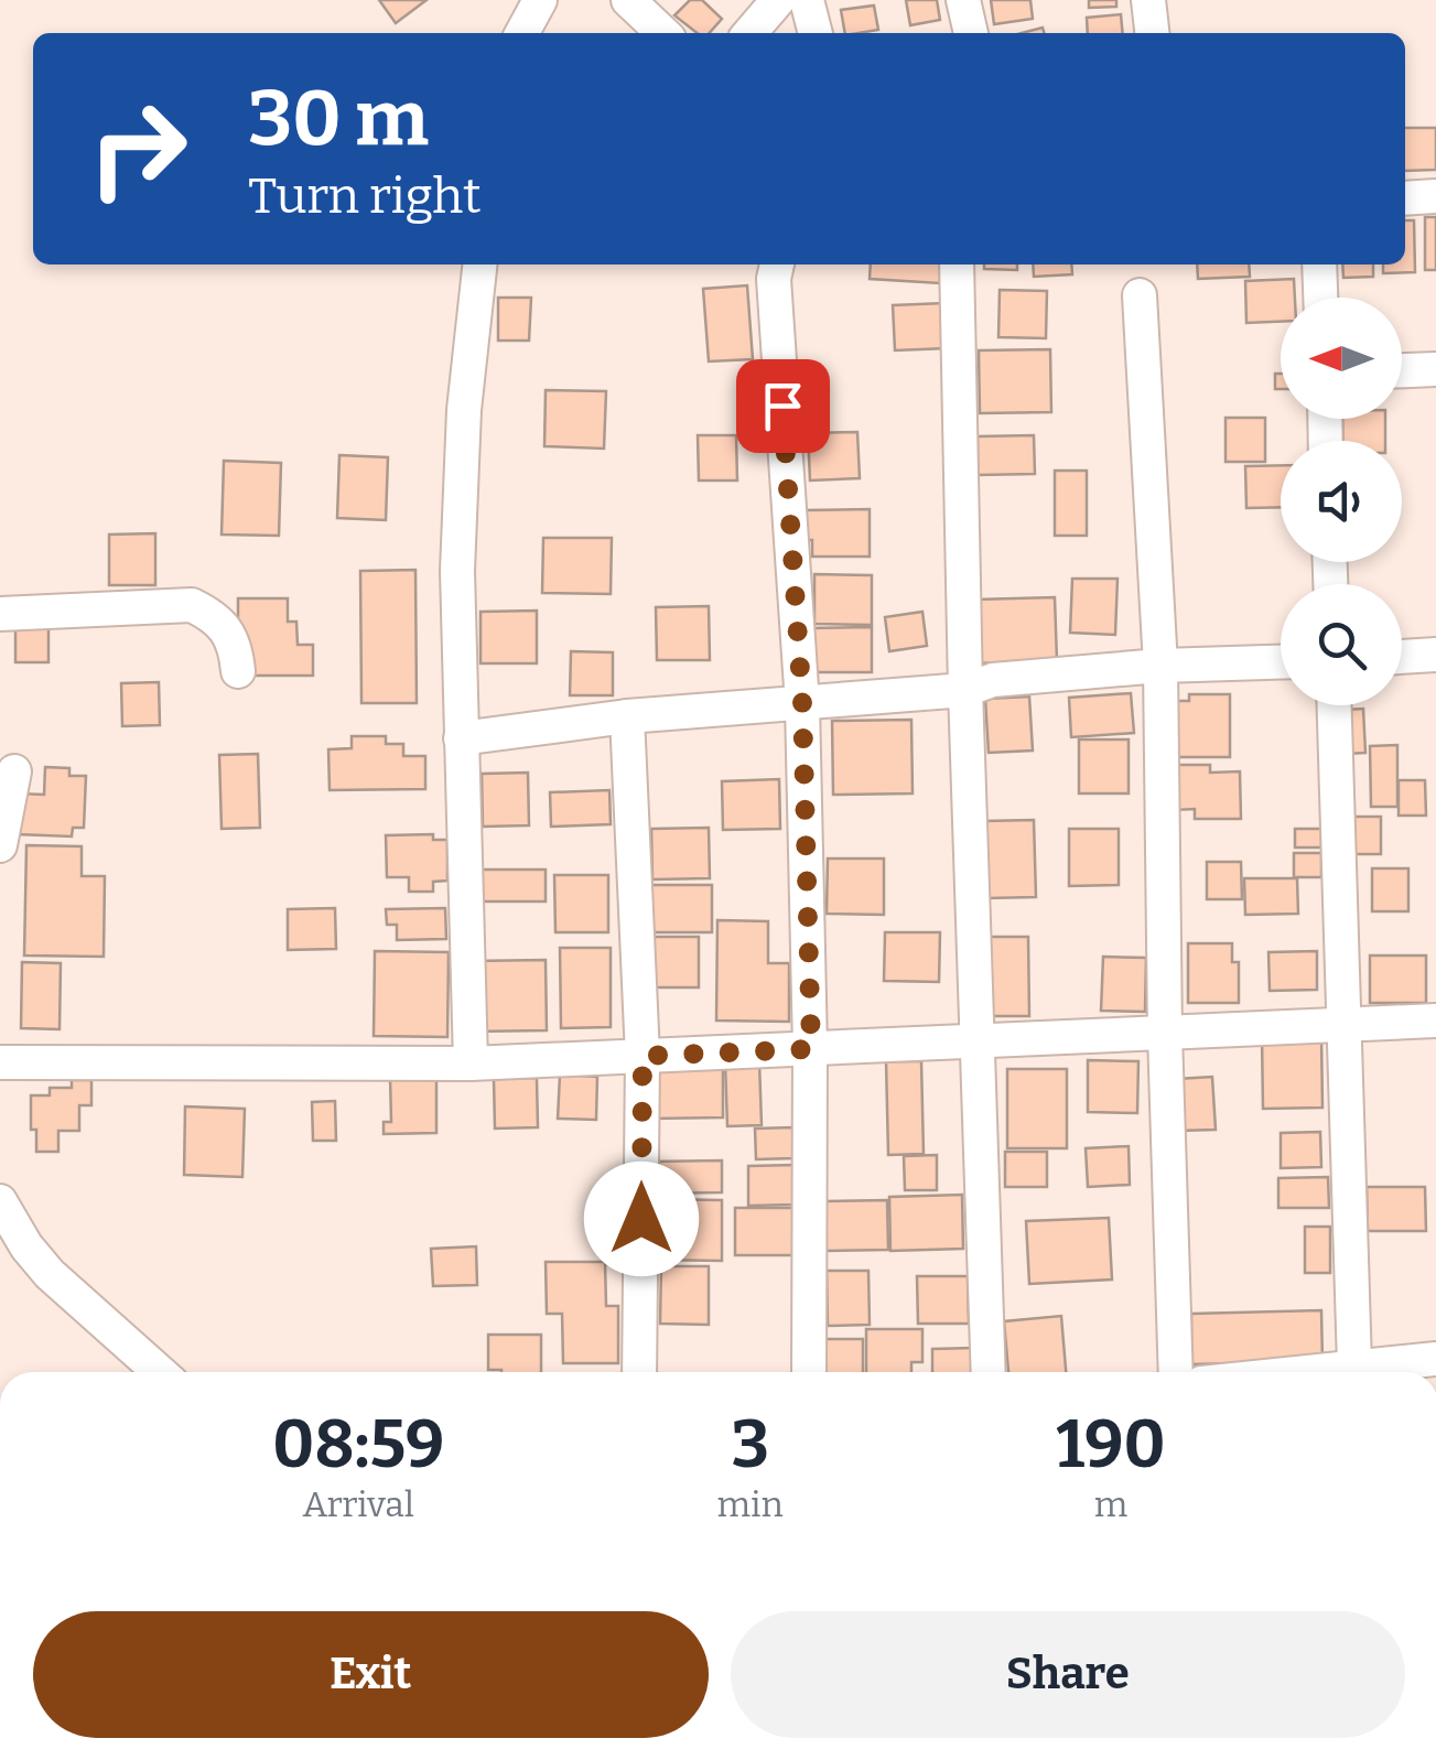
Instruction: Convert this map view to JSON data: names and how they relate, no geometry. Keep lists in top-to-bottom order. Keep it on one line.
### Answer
{"north":"left","page":{"turn":["30 m","Turn right"],"eta":["08:59","Arrival","3","min","190","m"],"buttons":["Exit","Share"]}}
